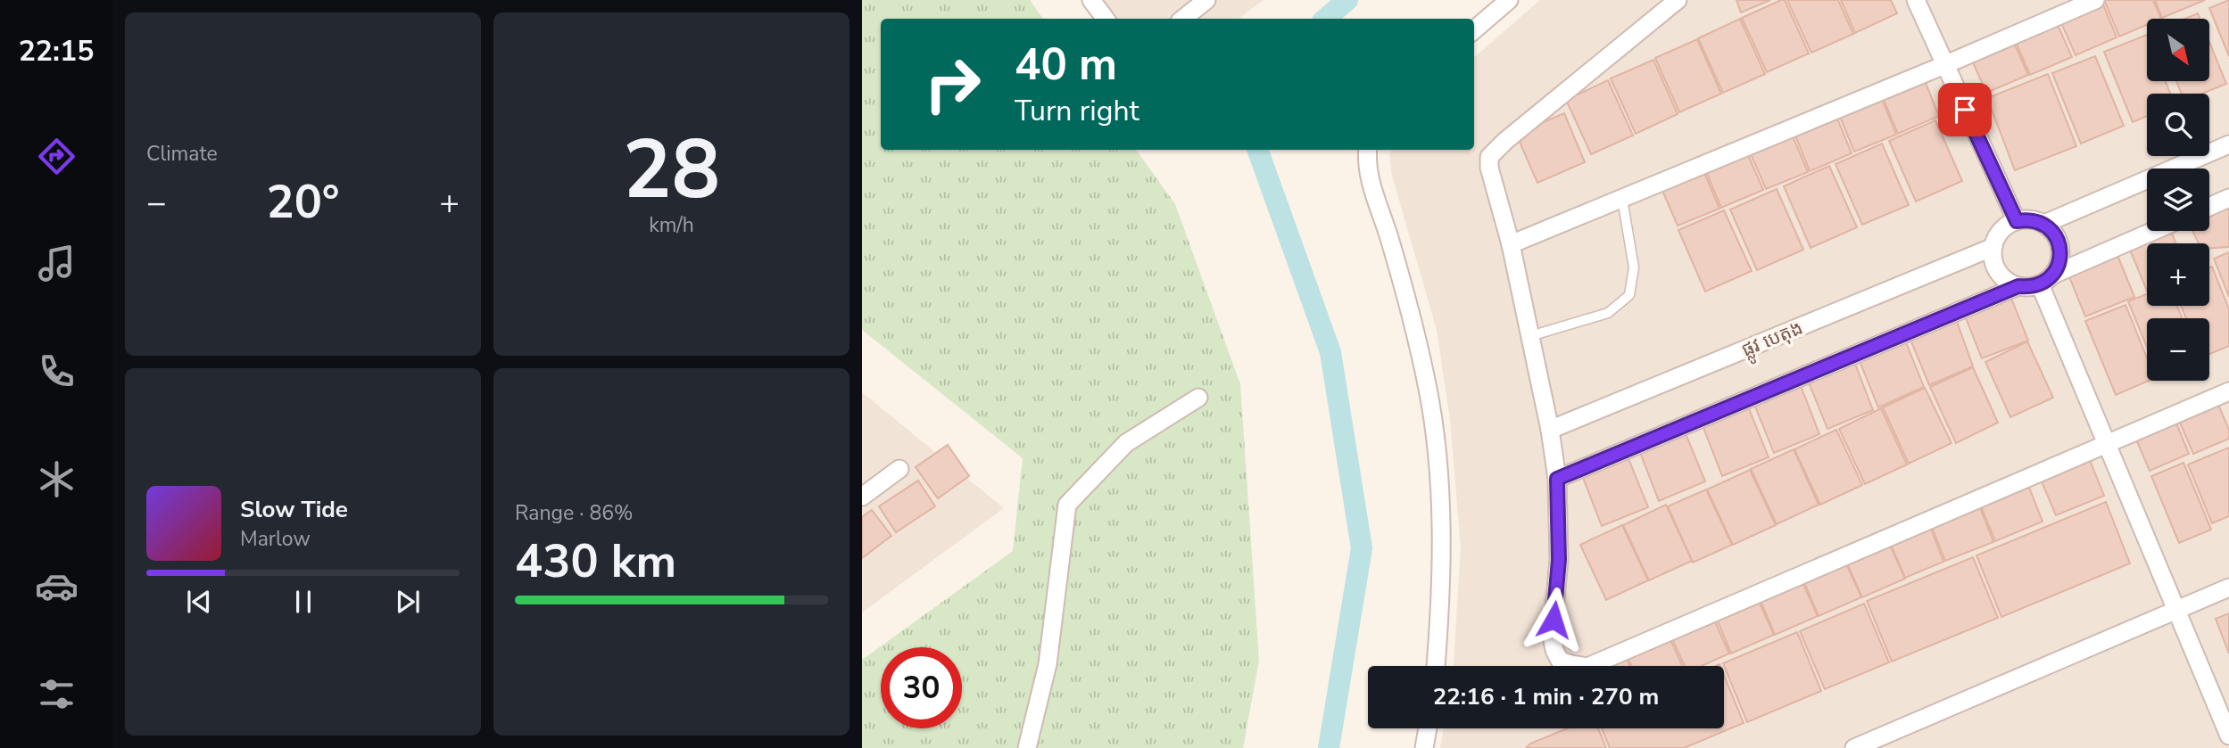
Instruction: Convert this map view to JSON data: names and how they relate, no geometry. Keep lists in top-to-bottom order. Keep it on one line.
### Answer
{"streets":{"street":["ផ្លូវ បេតុង"]},"north":"bottom right","page":{"tabs":"22:15","tile":["Climate",["28","km/h"],["Range · 86%","430 km"]],"map_buttons":["+","−"],"turn":["40 m","Turn right"],"heat":["−","20°","+"],"song":["Slow Tide","Marlow"],"limit":"30","trip":"22:16 · 1 min · 270 m"}}
